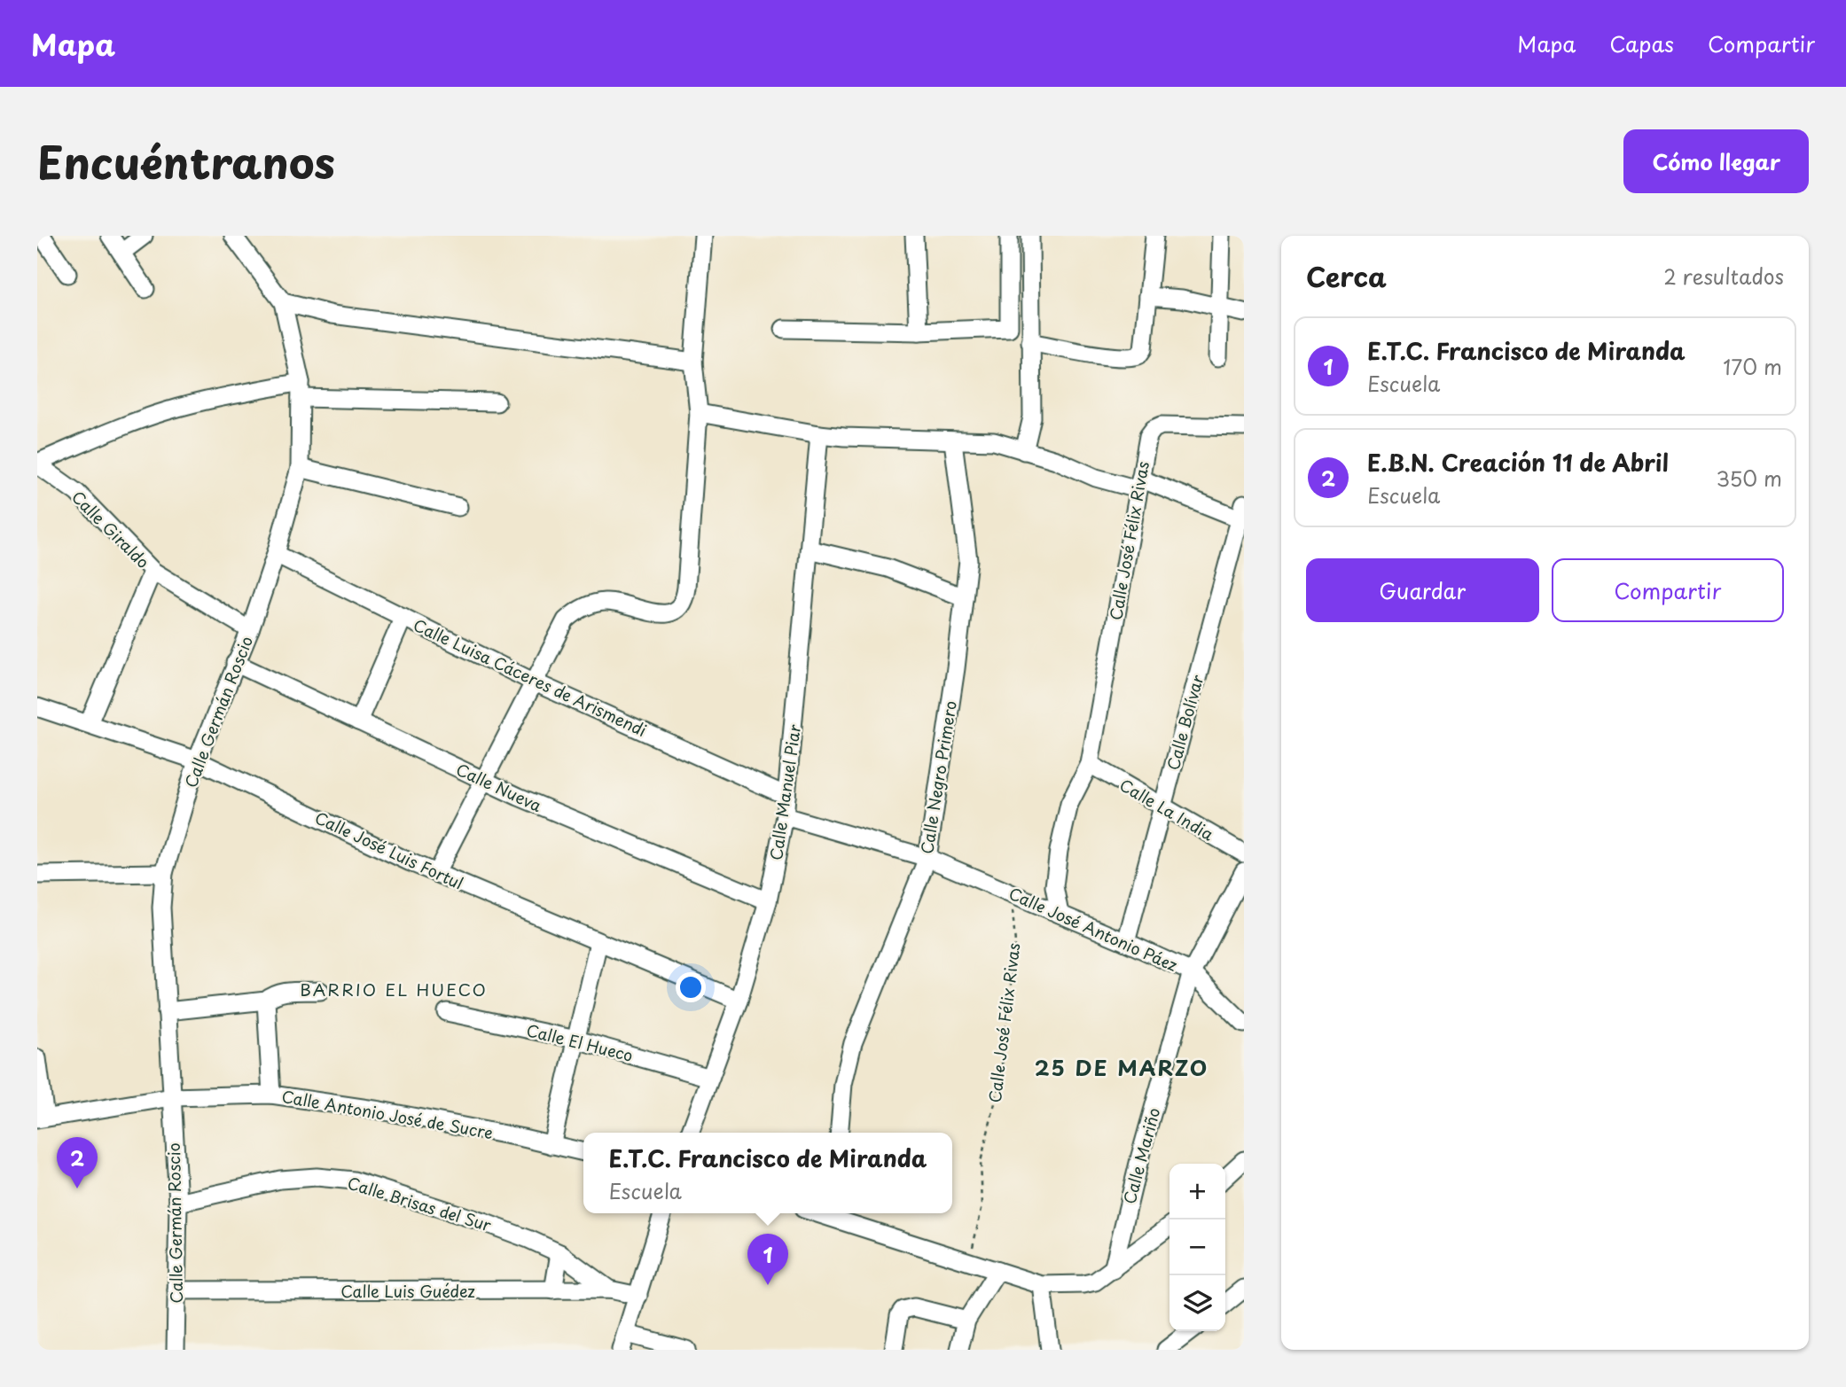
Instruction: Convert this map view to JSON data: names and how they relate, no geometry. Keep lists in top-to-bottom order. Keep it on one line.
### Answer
{"streets":{"street":["Calle Giraldo","Calle José Félix Rivas","Calle Luisa Cáceres de Arismendi","Calle Germán Roscio","Calle Bolívar","Calle Negro Primero","Calle Nueva","Calle Manuel Piar","Calle La India","Calle José Luis Fortul","Calle José Antonio Páez","Calle El Hueco","Calle Antonio José de Sucre","Calle Mariño","Calle Brisas del Sur","Calle Luis Guédez"]},"crossings":[["Calle Giraldo","Calle Germán Roscio"],["Calle José Félix Rivas","Calle La India"],["Calle José Félix Rivas","Calle José Antonio Páez"],["Calle Luisa Cáceres de Arismendi","Calle Germán Roscio"],["Calle Luisa Cáceres de Arismendi","Calle Manuel Piar"],["Calle Germán Roscio","Calle Nueva"],["Calle Germán Roscio","Calle José Luis Fortul"],["Calle Germán Roscio","Calle Antonio José de Sucre"],["Calle Germán Roscio","Calle Brisas del Sur"],["Calle Germán Roscio","Calle Luis Guédez"],["Calle Bolívar","Calle La India"],["Calle Bolívar","Calle José Antonio Páez"],["Calle Negro Primero","Calle José Antonio Páez"],["Calle Nueva","Calle Manuel Piar"],["Calle Manuel Piar","Calle José Luis Fortul"],["Calle Manuel Piar","Calle El Hueco"],["Calle José Antonio Páez","Calle Mariño"],["Calle Brisas del Sur","Calle Luis Guédez"]],"districts":["BARRIO EL HUECO","25 DE MARZO"],"page":{"header":"Mapa","nav":["Mapa","Capas","Compartir"],"title":"Encuéntranos","buttons":["Cómo llegar",["Guardar","Compartir"]],"heading":["Cerca","2 resultados"],"list":[{"mark":"1","name":"E.T.C. Francisco de Miranda","note":"Escuela","value":"170 m"},{"mark":"2","name":"E.B.N. Creación 11 de Abril","note":"Escuela","value":"350 m"}],"popup":["E.T.C. Francisco de Miranda","Escuela"],"pins":["2","1"],"map_buttons":["+","−"]}}
